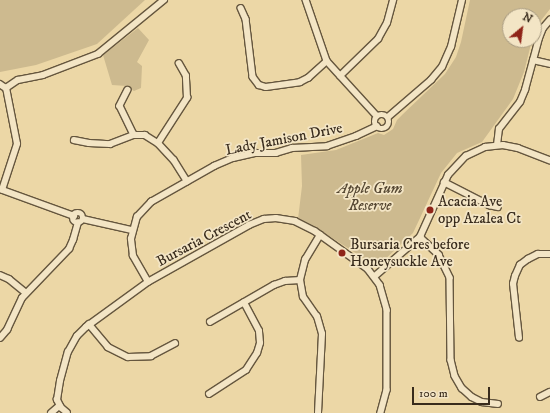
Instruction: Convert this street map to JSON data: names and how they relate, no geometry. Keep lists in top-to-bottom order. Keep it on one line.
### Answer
{"streets":{"street":["Lady Jamison Drive","Bursaria Crescent"]},"crossings":[["Lady Jamison Drive","Bursaria Crescent"]],"parks":["Apple Gum Reserve"],"places":["Acacia Ave opp Azalea Ct","Bursaria Cres before Honeysuckle Ave"],"scale_bar":"100 m","north":"top right"}
